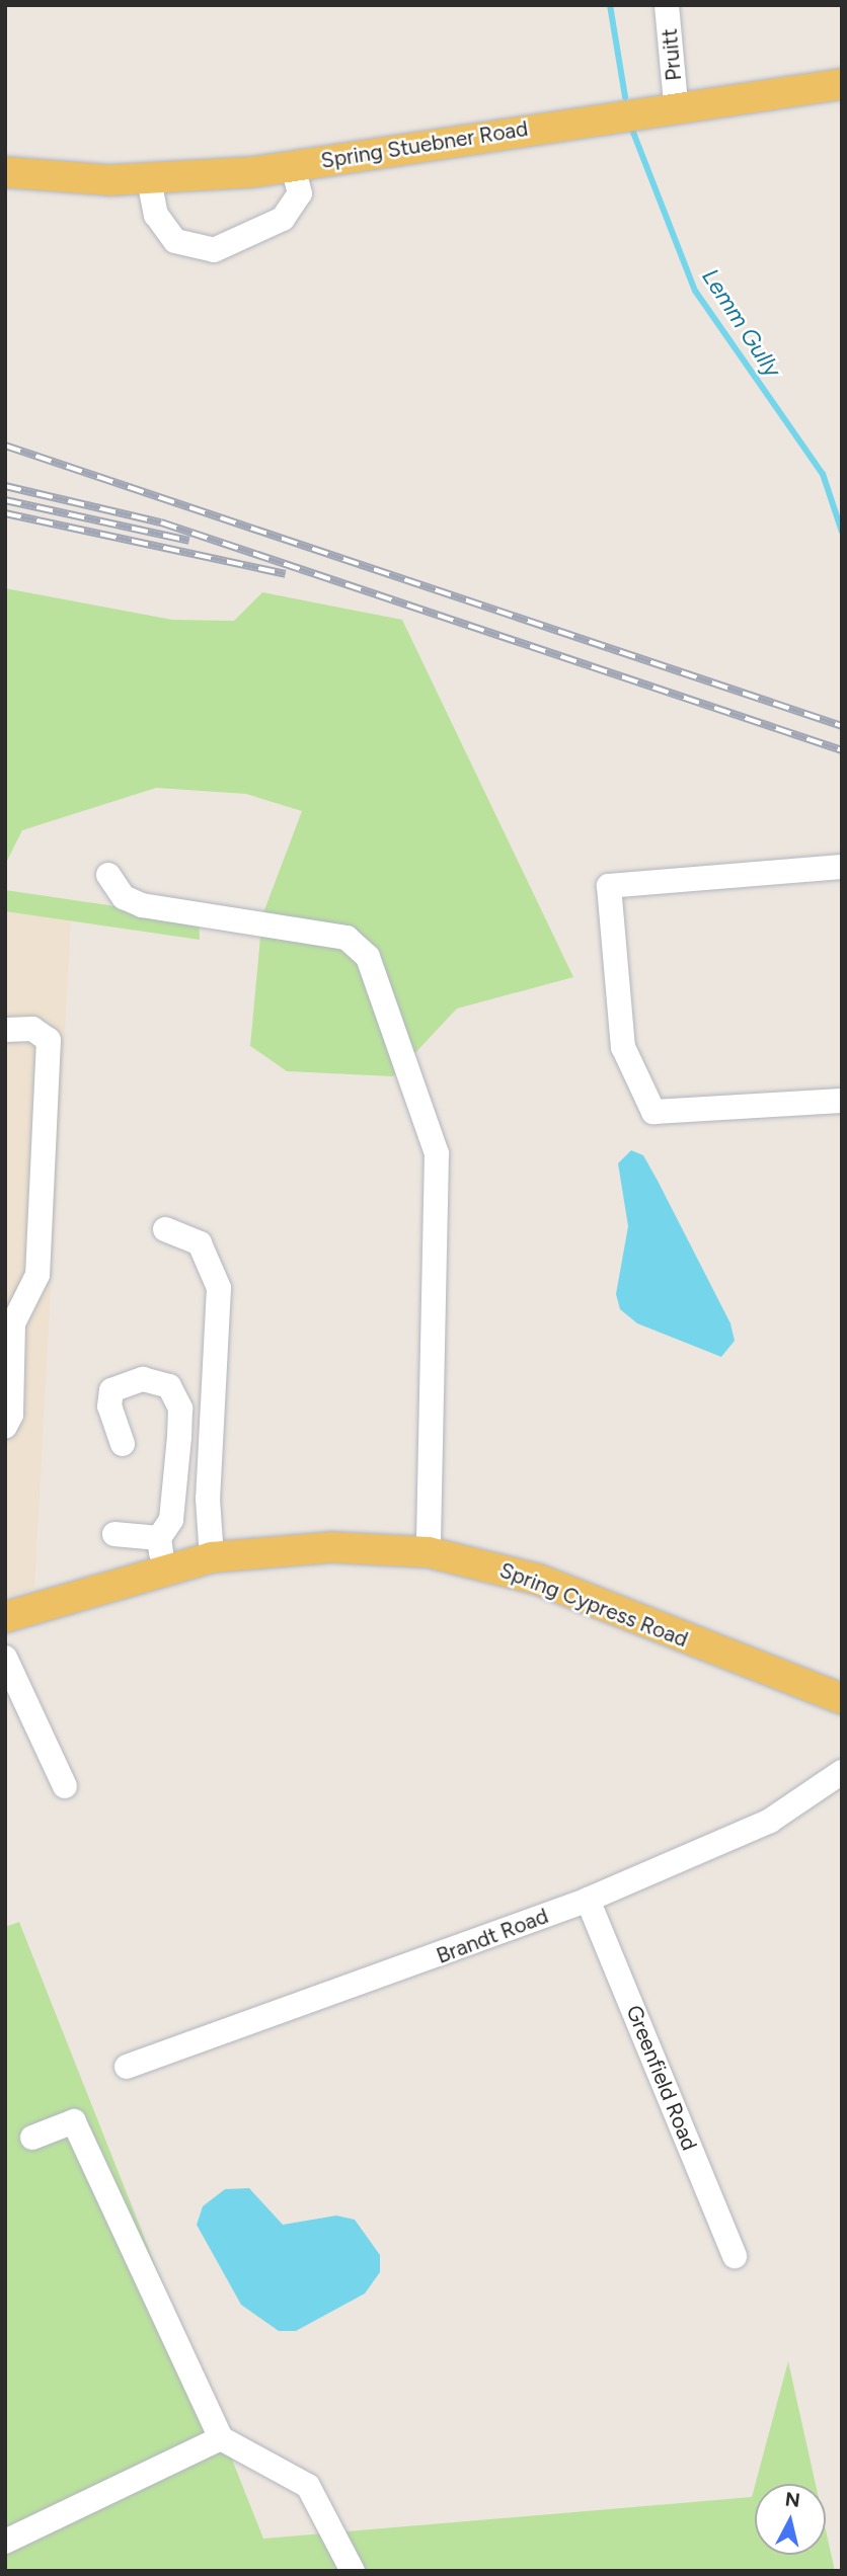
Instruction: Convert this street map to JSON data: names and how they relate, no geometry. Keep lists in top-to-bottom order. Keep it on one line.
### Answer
{"streets":{"main road":["Spring Stuebner Road","Spring Cypress Road"],"street":["Pruitt","Brandt Road","Greenfield Road"]},"crossings":[["Pruitt","Spring Stuebner Road"],["Brandt Road","Greenfield Road"]],"water":["Lemm Gully"],"north":"top"}
